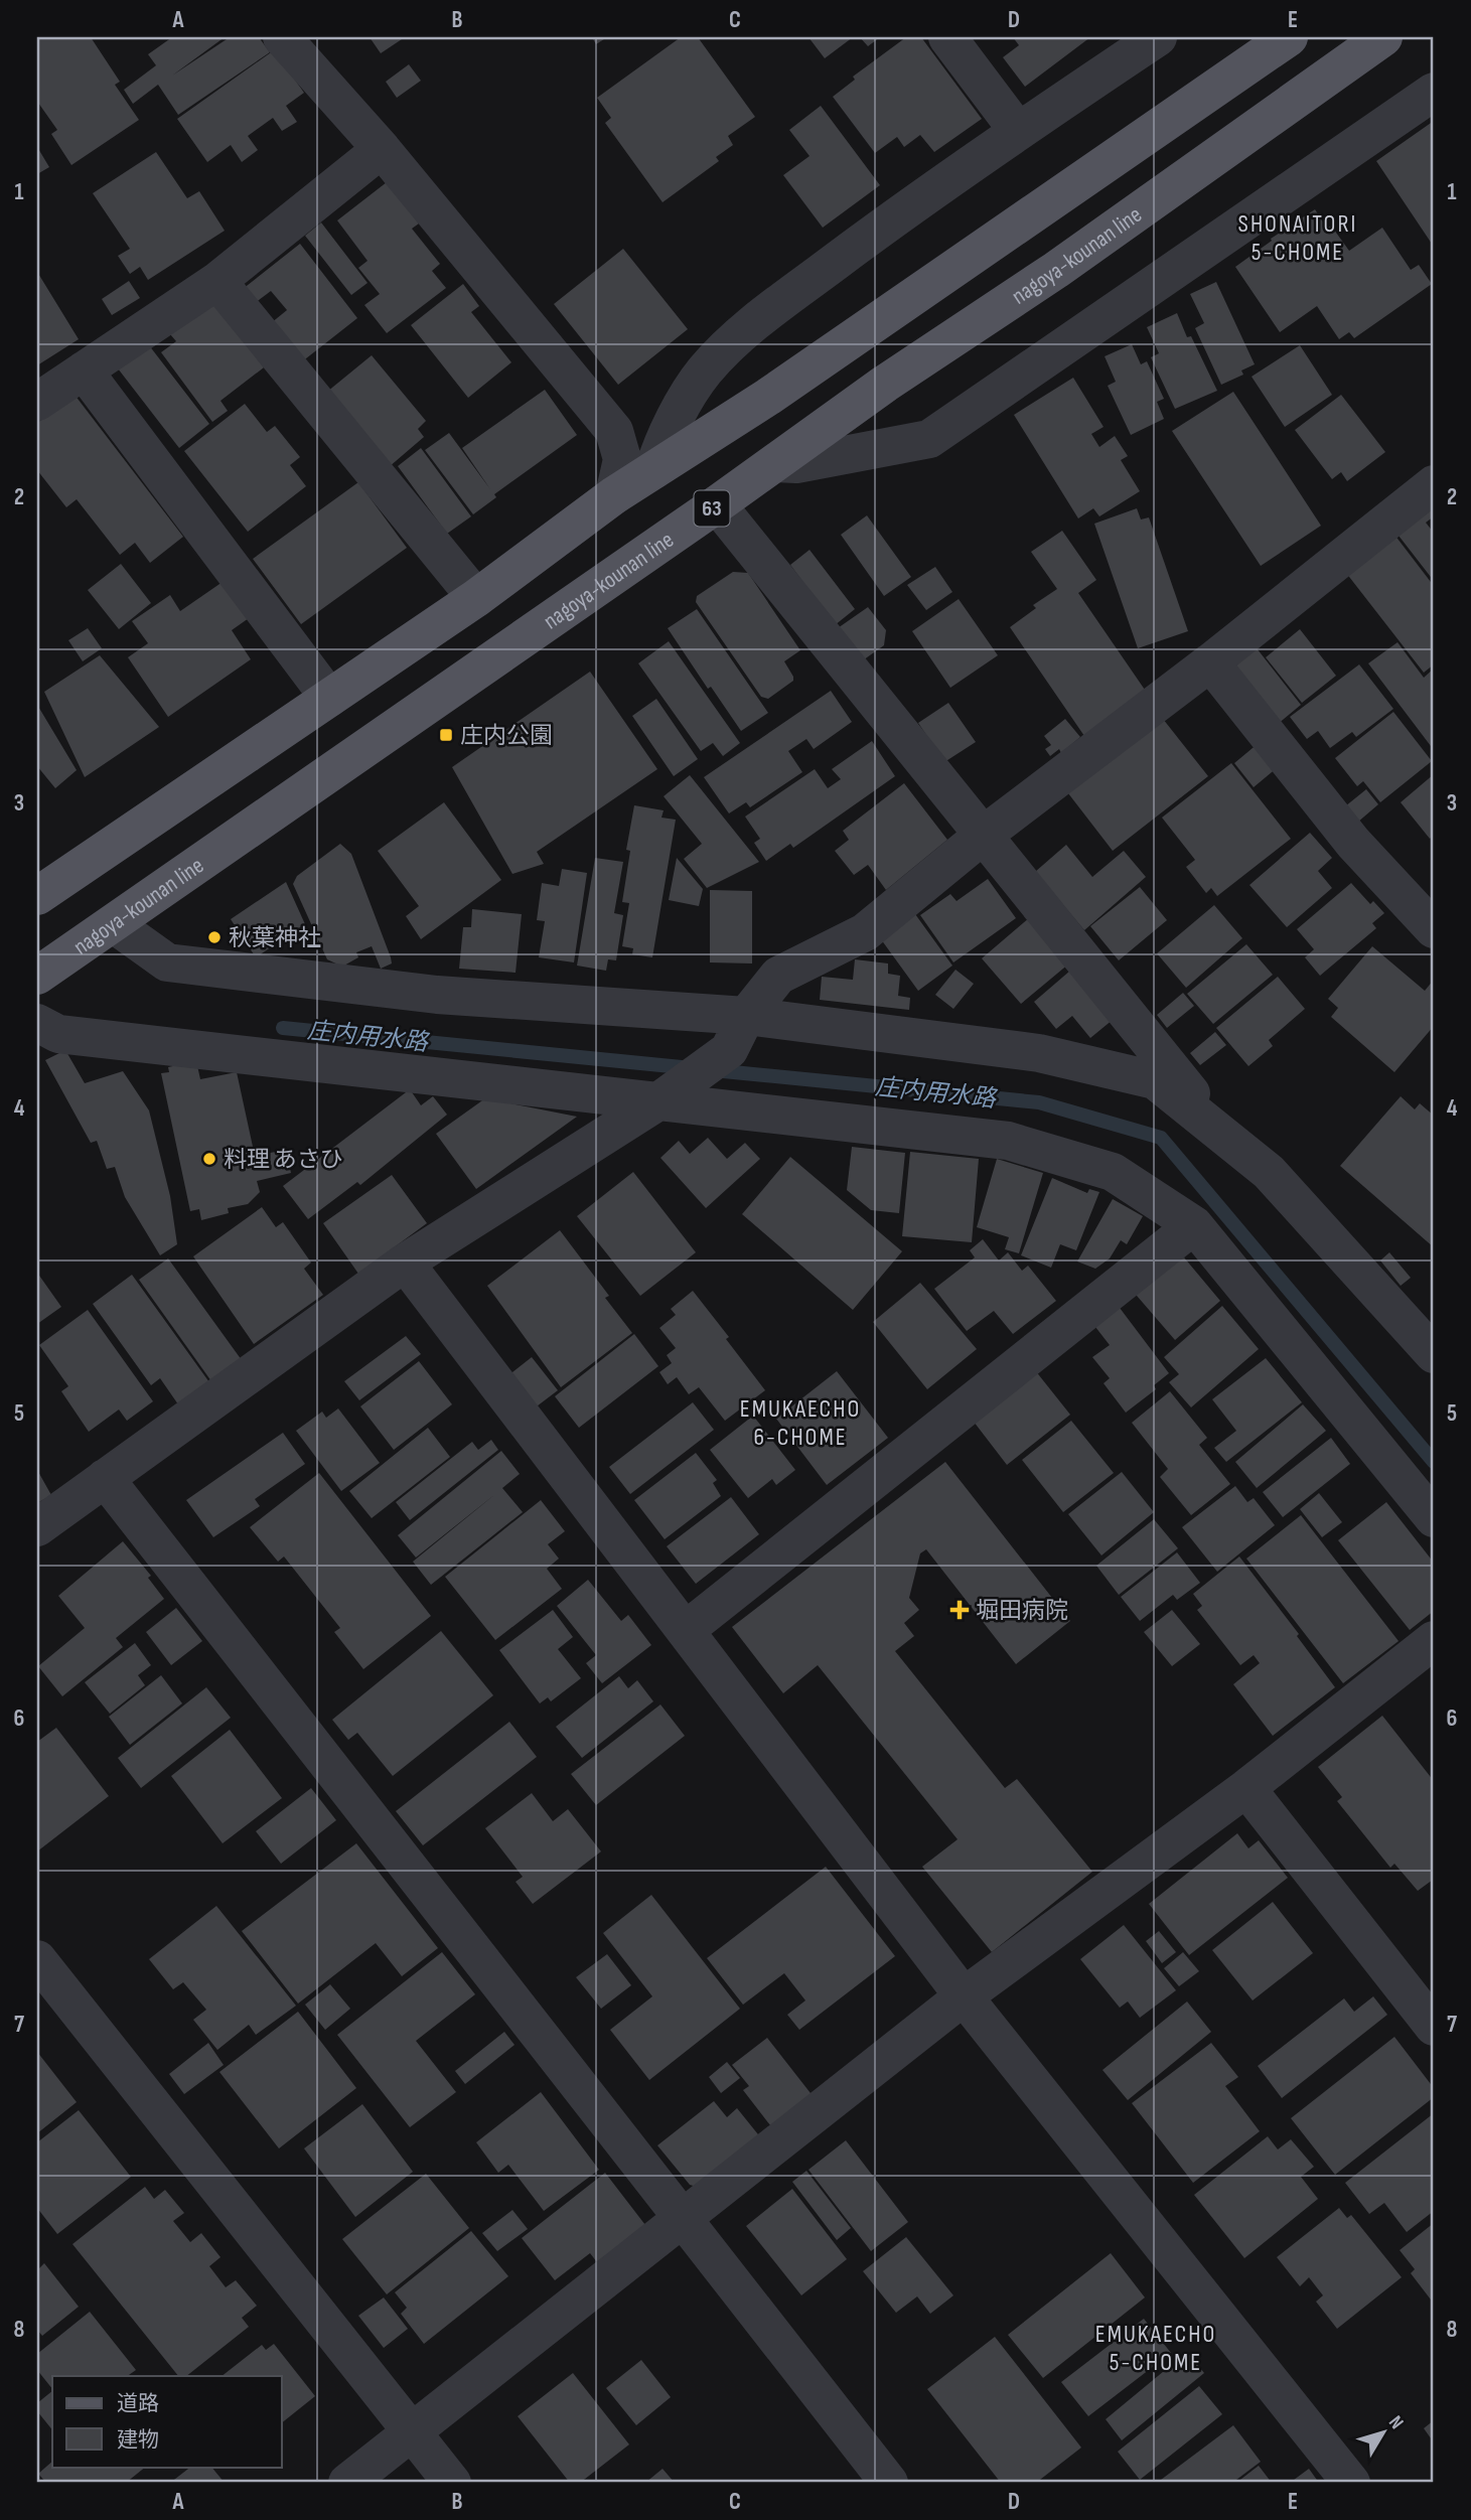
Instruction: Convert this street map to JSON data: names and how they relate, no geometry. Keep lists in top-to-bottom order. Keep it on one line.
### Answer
{"streets":{"main road":["nagoya-kounan line","63"]},"districts":["SHONAITORI 5-CHOME","EMUKAECHO 6-CHOME","EMUKAECHO 5-CHOME"],"water":["庄内用水路"],"places":{"transit":["庄内公園"],"other":["秋葉神社","料理 あさひ"],"health":["堀田病院"]},"legend":["道路","建物"],"north":"top right","grid":{"columns":["A","B","C","D","E"],"rows":["1","2","3","4","5","6","7","8"]}}
